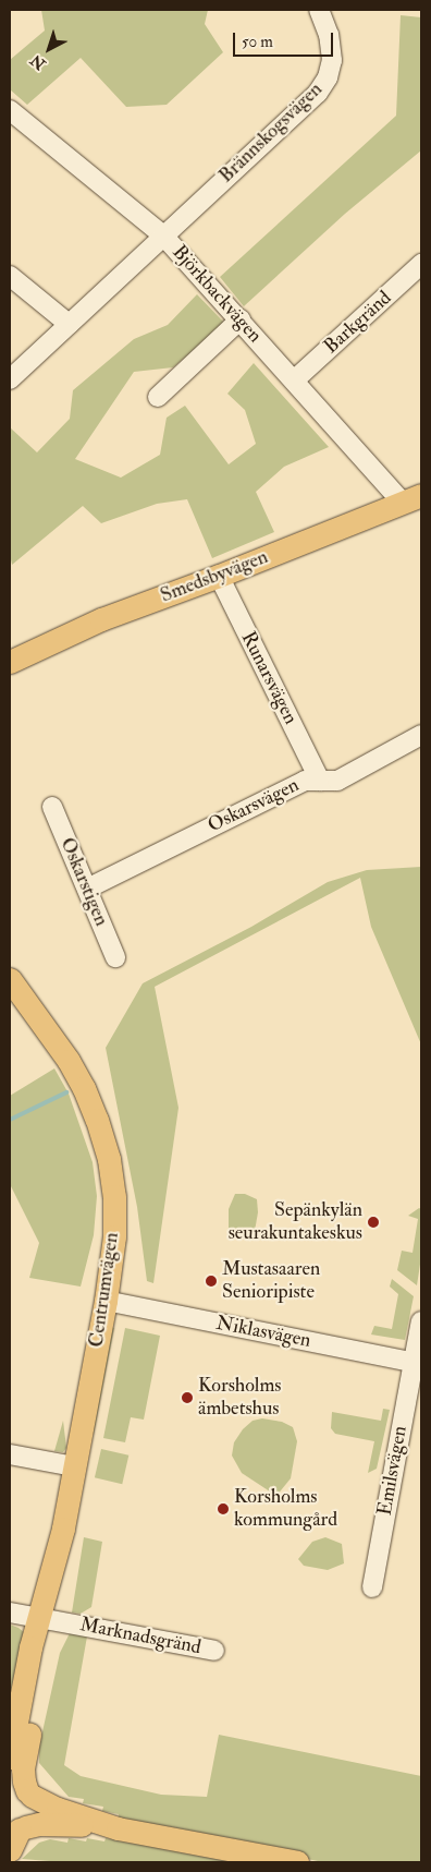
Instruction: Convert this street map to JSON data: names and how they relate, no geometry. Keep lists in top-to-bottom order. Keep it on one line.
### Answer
{"streets":{"main road":["Smedsbyvägen","Centrumvägen"],"street":["Brännskogsvägen","Björkbackvägen","Barkgränd","Runarsvägen","Oskarsvägen","Oskarstigen","Niklasvägen","Emilsvägen","Marknadsgränd"]},"crossings":[["Brännskogsvägen","Björkbackvägen"],["Björkbackvägen","Barkgränd"],["Björkbackvägen","Smedsbyvägen"],["Smedsbyvägen","Runarsvägen"],["Runarsvägen","Oskarsvägen"],["Oskarsvägen","Oskarstigen"],["Centrumvägen","Niklasvägen"],["Centrumvägen","Marknadsgränd"],["Niklasvägen","Emilsvägen"]],"places":["Sepänkylän seurakuntakeskus","Mustasaaren Senioripiste","Korsholms ämbetshus","Korsholms kommungård"],"scale_bar":"50 m","north":"bottom left"}
